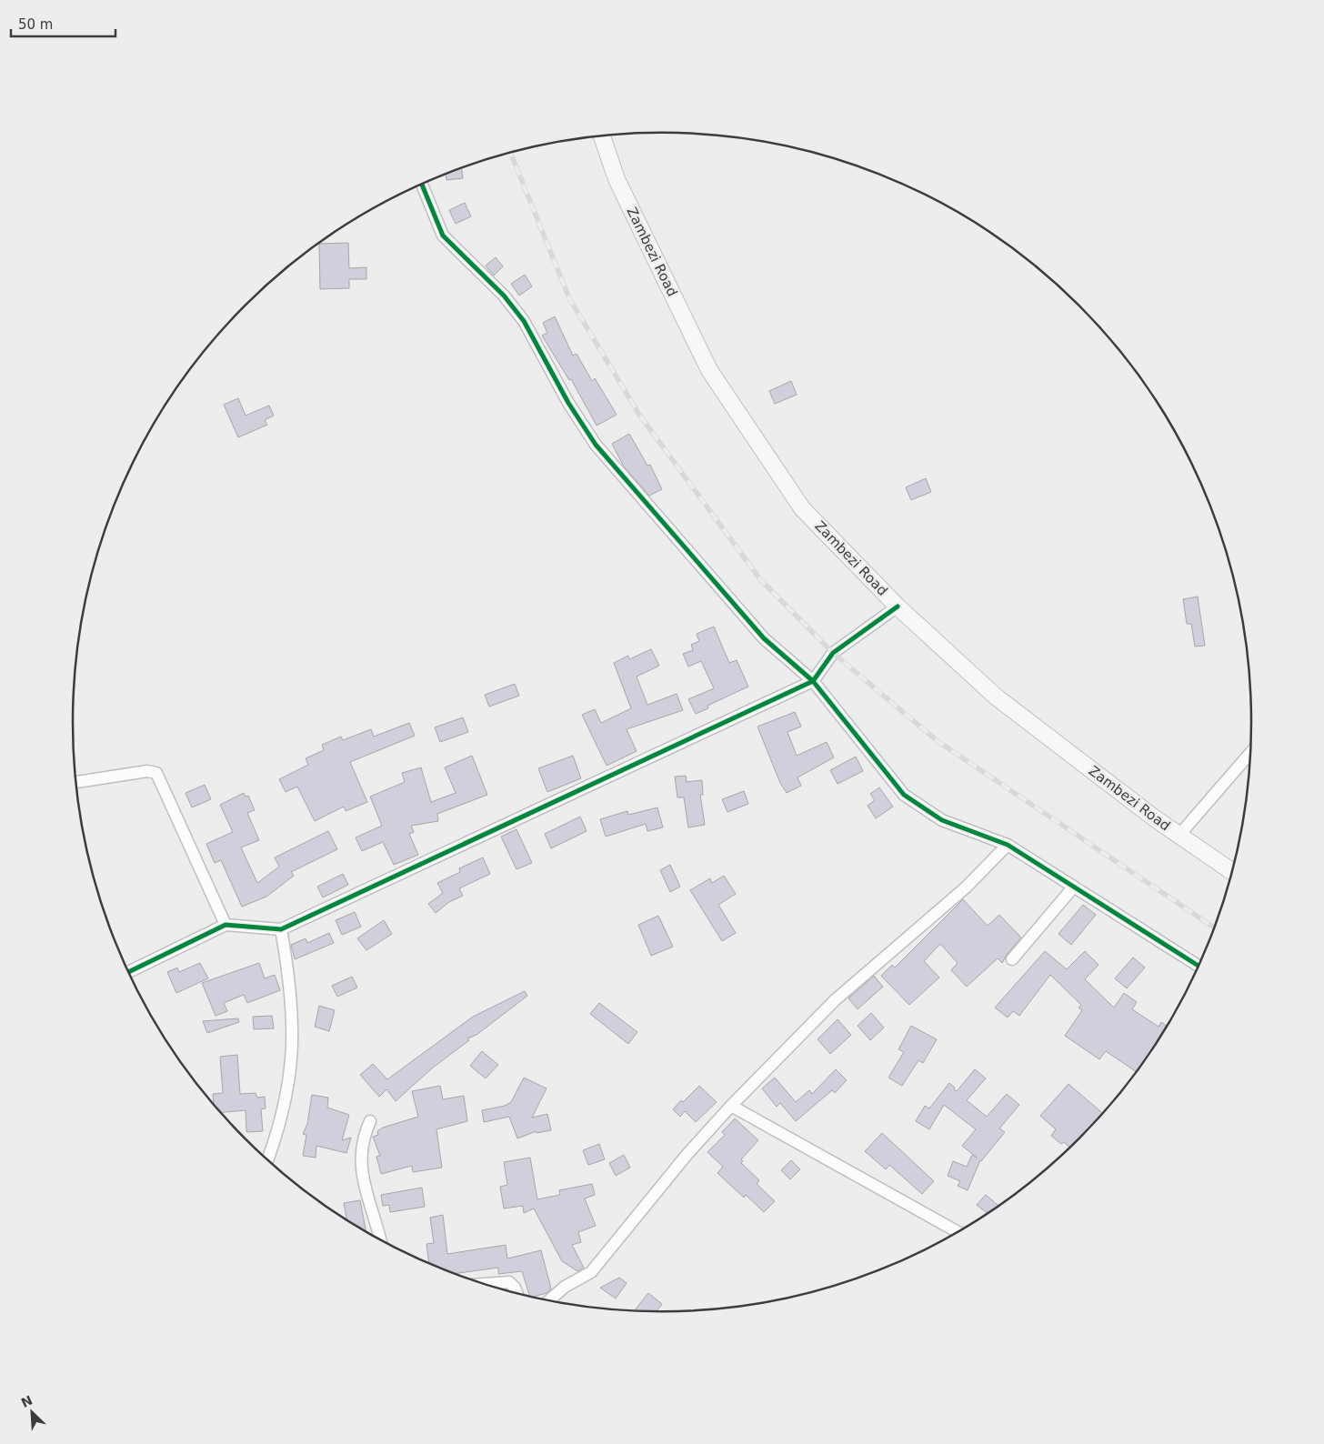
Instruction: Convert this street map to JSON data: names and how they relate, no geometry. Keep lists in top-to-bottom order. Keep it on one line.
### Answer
{"streets":{"main road":["Zambezi Road"]},"scale_bar":"50 m","north":"top left"}
